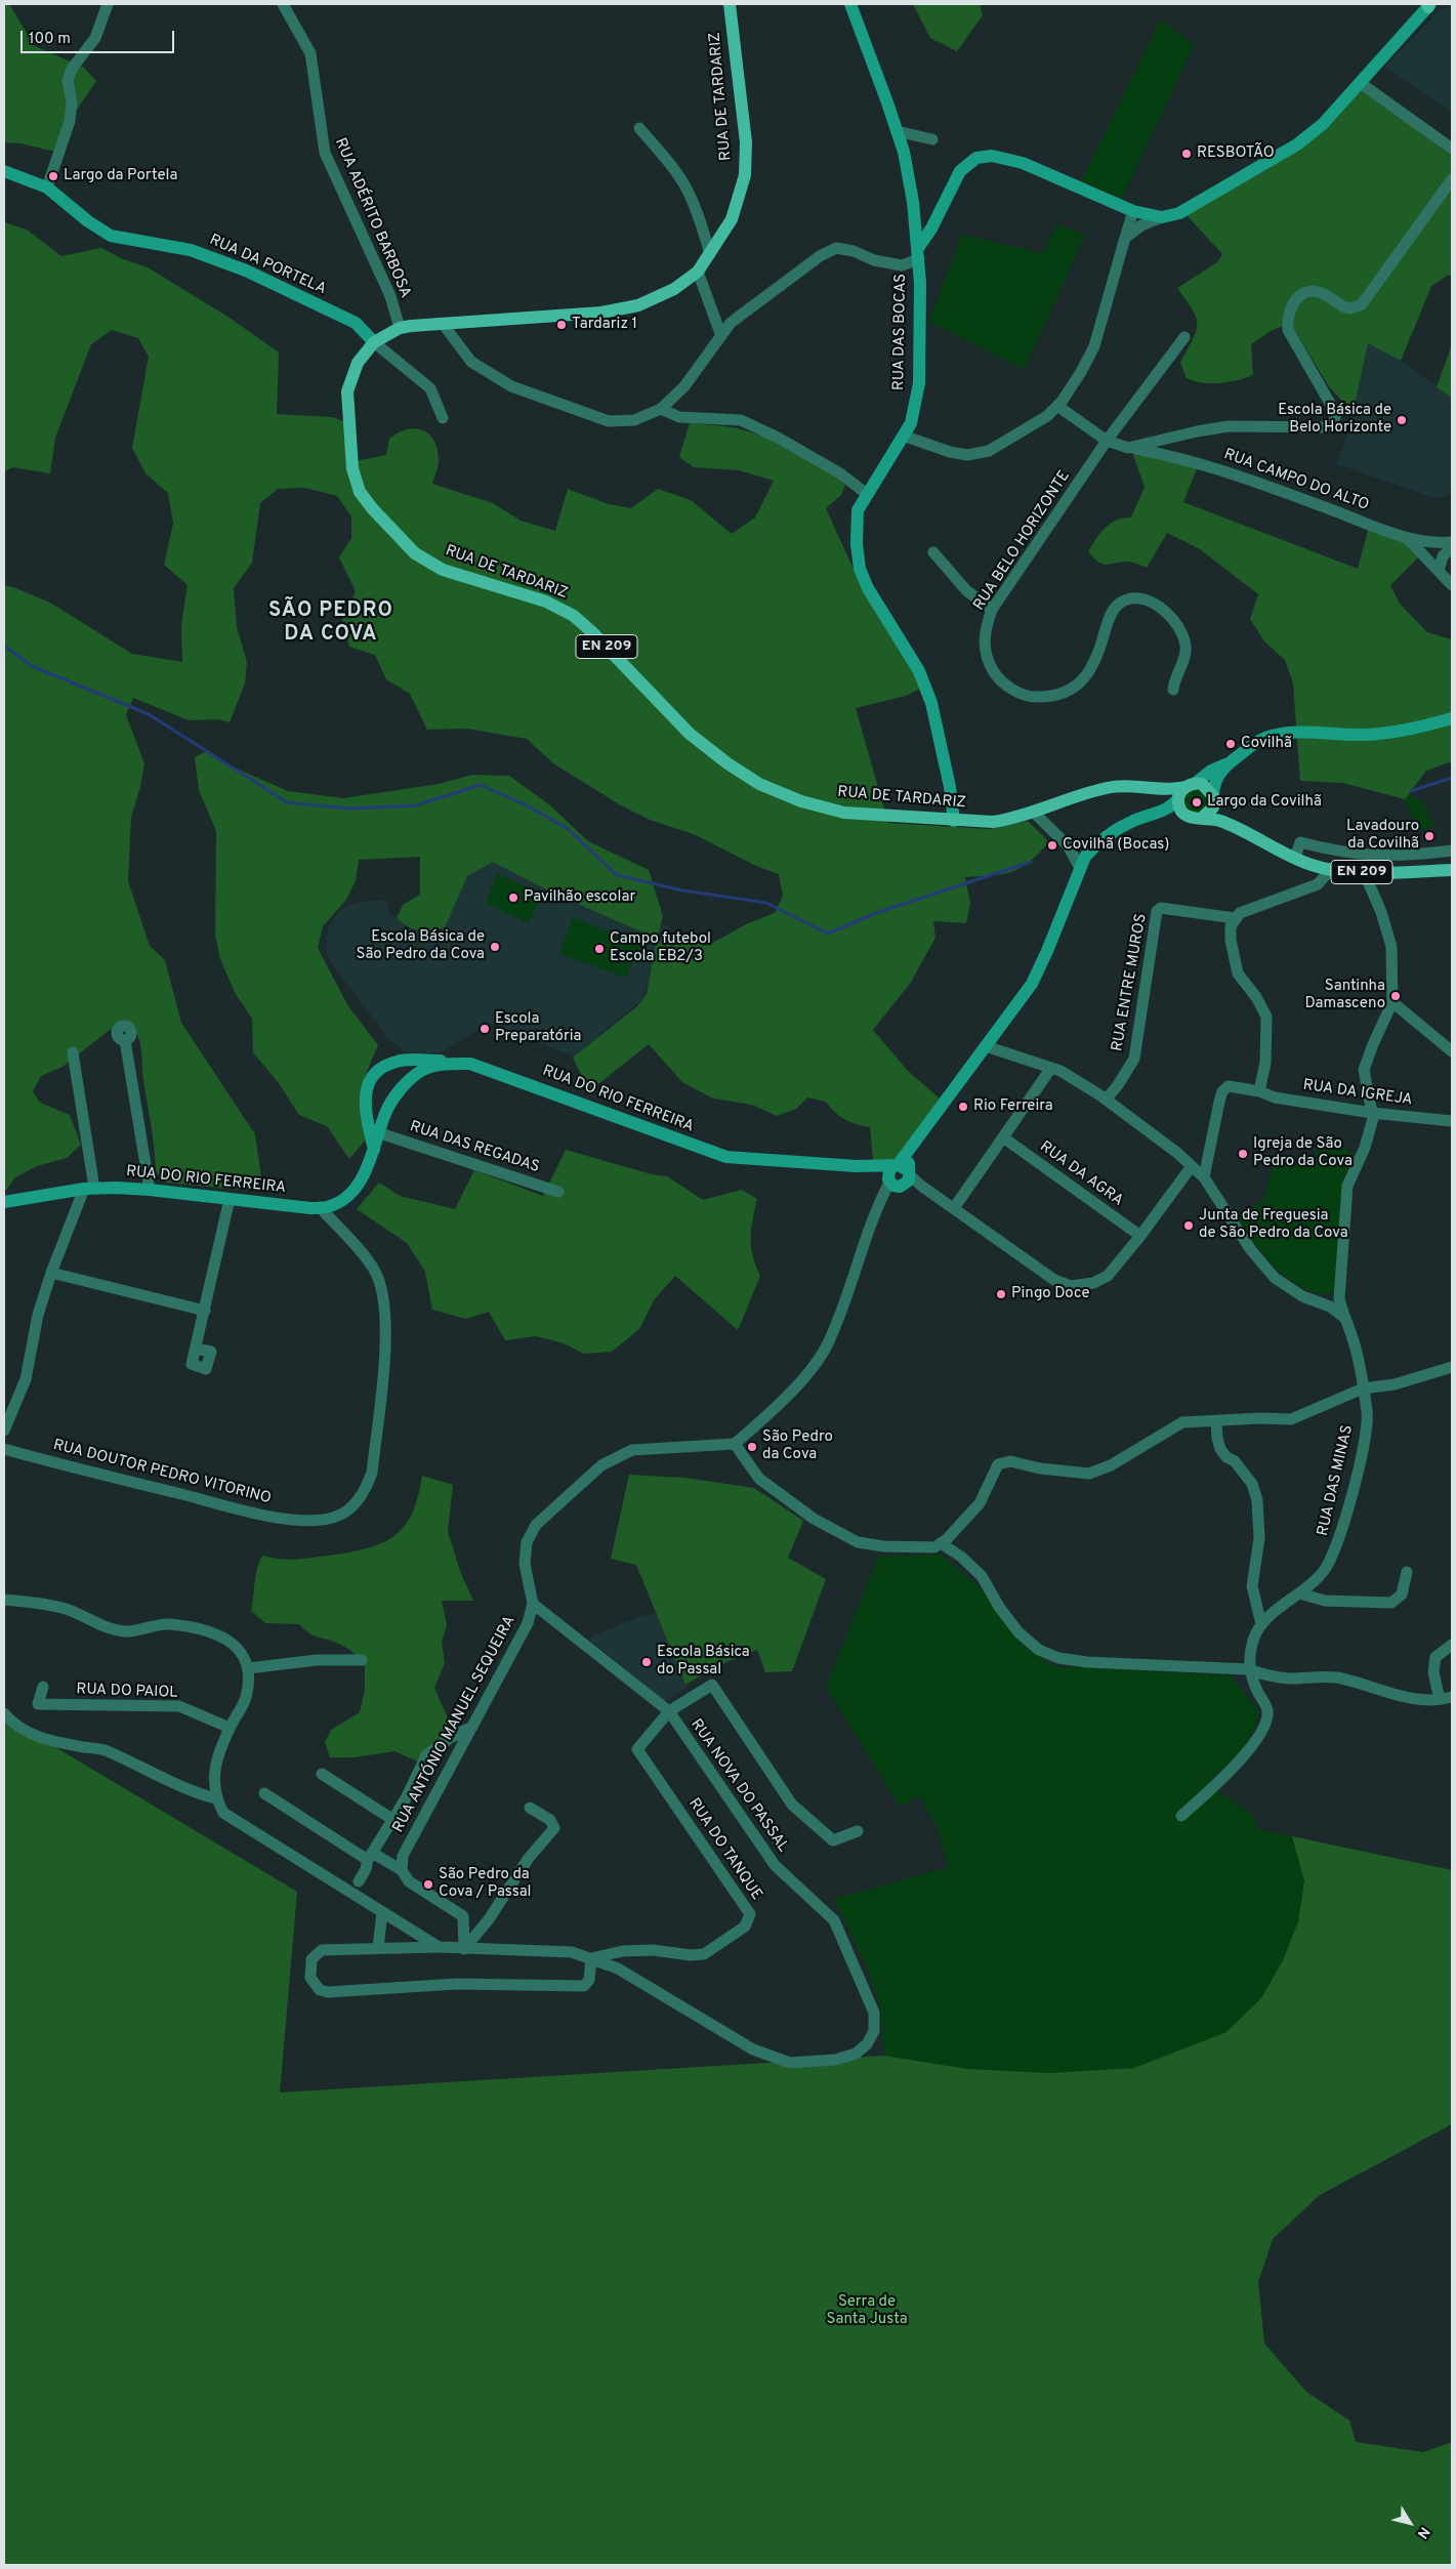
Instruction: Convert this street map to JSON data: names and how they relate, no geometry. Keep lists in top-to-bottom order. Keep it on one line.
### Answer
{"streets":{"main road":["RUA DE TARDARIZ","EN 209"],"street":["RUA ADÉRITO BARBOSA","RUA DA PORTELA","RUA DAS BOCAS","RUA CAMPO DO ALTO","RUA BELO HORIZONTE","RUA ENTRE MUROS","RUA DA IGREJA","RUA DO RIO FERREIRA","RUA DAS REGADAS","RUA DA AGRA","RUA DOUTOR PEDRO VITORINO","RUA DAS MINAS","RUA DO PAIOL","RUA ANTÓNIO MANUEL SEQUEIRA","RUA NOVA DO PASSAL","RUA DO TANQUE"]},"crossings":[["RUA DE TARDARIZ","RUA ADÉRITO BARBOSA"],["RUA DE TARDARIZ","RUA DA PORTELA"],["RUA DE TARDARIZ","RUA DAS BOCAS"],["RUA DE TARDARIZ","EN 209"],["RUA CAMPO DO ALTO","RUA BELO HORIZONTE"],["RUA DO RIO FERREIRA","RUA DAS REGADAS"],["RUA DO RIO FERREIRA","RUA DOUTOR PEDRO VITORINO"],["RUA ANTÓNIO MANUEL SEQUEIRA","RUA NOVA DO PASSAL"],["RUA NOVA DO PASSAL","RUA DO TANQUE"]],"districts":["SÃO PEDRO DA COVA"],"parks":["Serra de Santa Justa"],"places":["RESBOTÃO","Largo da Portela","Tardariz 1","Escola Básica de Belo Horizonte","Covilhã","Largo da Covilhã","Lavadouro da Covilhã","Covilhã (Bocas)","Pavilhão escolar","Escola Básica de São Pedro da Cova","Campo futebol Escola EB2/3","Santinha Damasceno","Escola Preparatória","Rio Ferreira","Igreja de São Pedro da Cova","Junta de Freguesia de São Pedro da Cova","Pingo Doce","São Pedro da Cova","Escola Básica do Passal","São Pedro da Cova / Passal"],"scale_bar":"100 m","north":"bottom right"}
